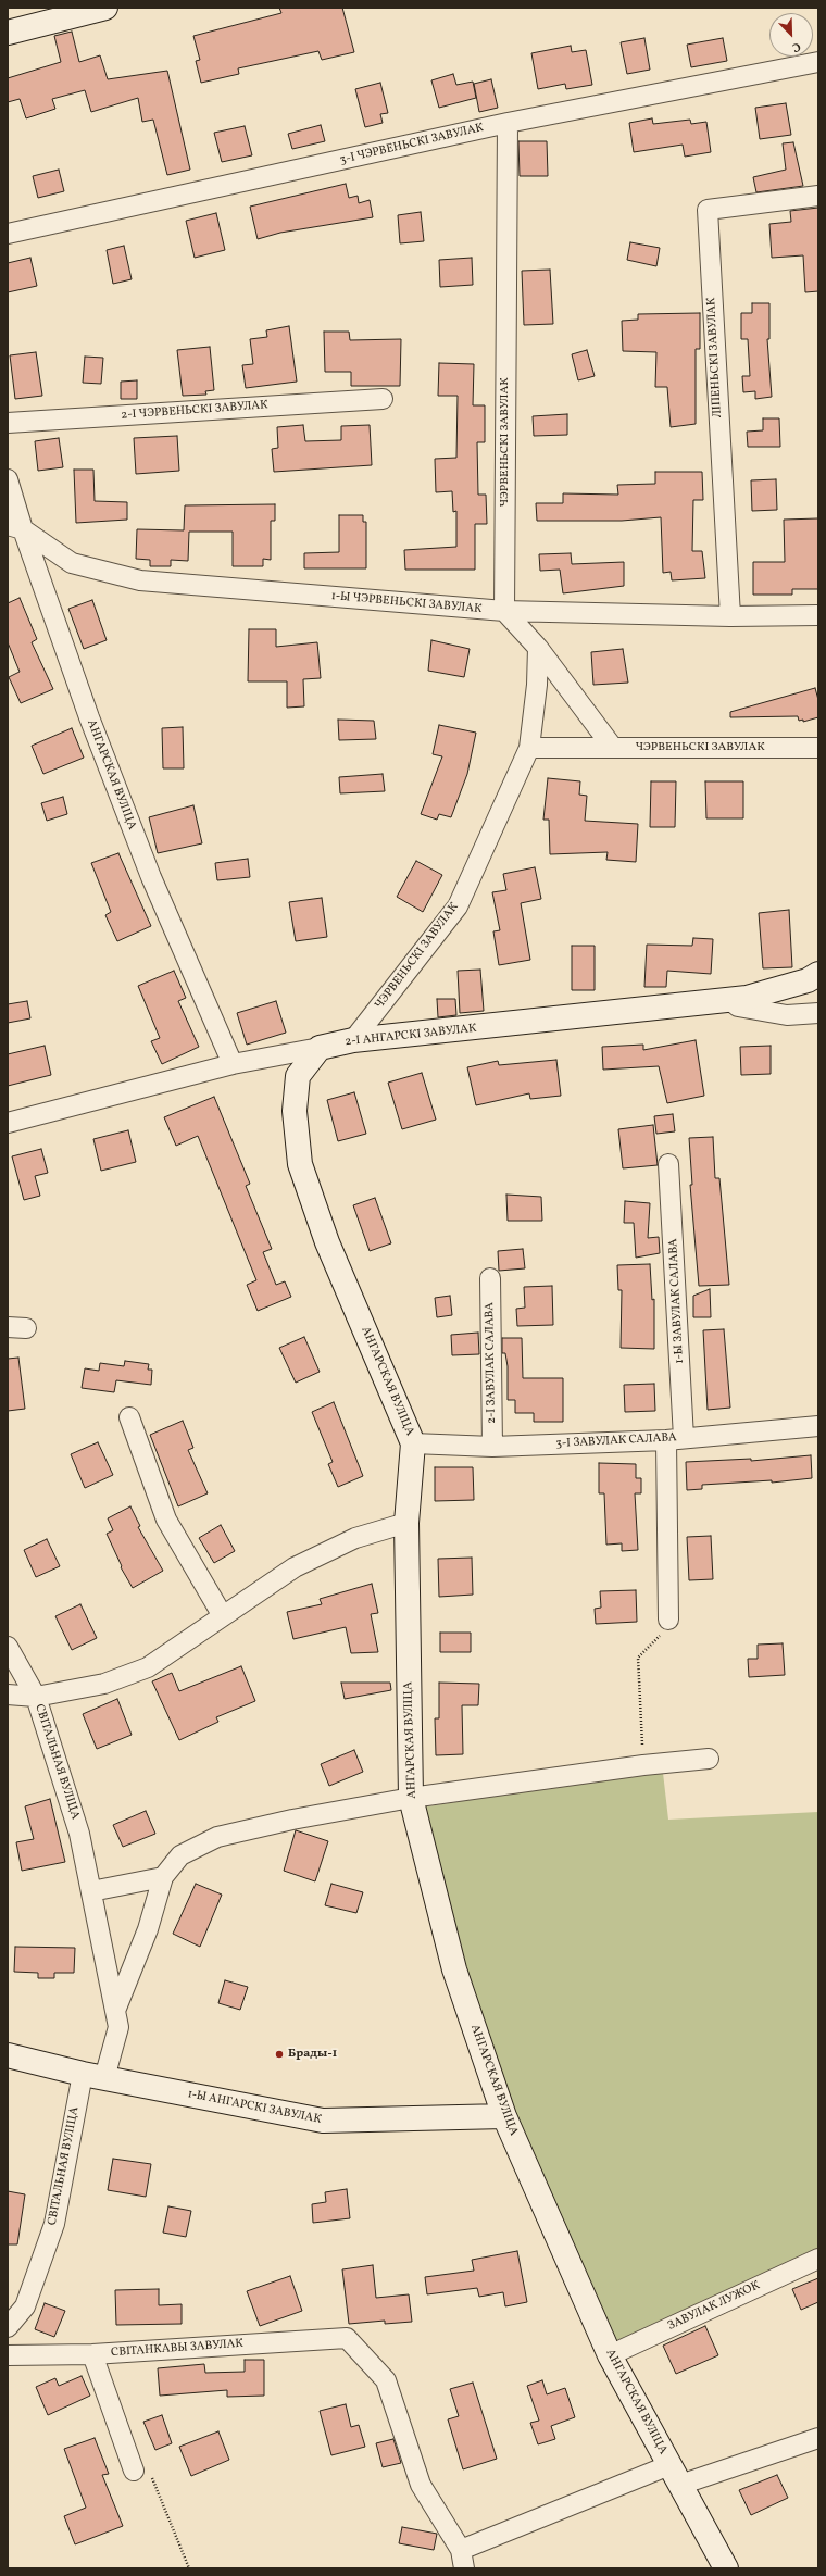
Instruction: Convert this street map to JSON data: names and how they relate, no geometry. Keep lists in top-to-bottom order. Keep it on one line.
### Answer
{"streets":{"street":["3-І ЧЭРВЕНЬСКІ ЗАВУЛАК","ЛІПЕНЬСКІ ЗАВУЛАК","2-І ЧЭРВЕНЬСКІ ЗАВУЛАК","ЧЭРВЕНЬСКІ ЗАВУЛАК","1-Ы ЧЭРВЕНЬСКІ ЗАВУЛАК","АНГАРСКАЯ ВУЛІЦА","2-І АНГАРСКІ ЗАВУЛАК","1-Ы ЗАВУЛАК САЛАВА","2-І ЗАВУЛАК САЛАВА","3-І ЗАВУЛАК САЛАВА","СВІТАЛЬНАЯ ВУЛІЦА","1-Ы АНГАРСКІ ЗАВУЛАК","ЗАВУЛАК ЛУЖОК","СВІТАНКАВЫ ЗАВУЛАК"]},"crossings":[["3-І ЧЭРВЕНЬСКІ ЗАВУЛАК","ЧЭРВЕНЬСКІ ЗАВУЛАК"],["ЛІПЕНЬСКІ ЗАВУЛАК","1-Ы ЧЭРВЕНЬСКІ ЗАВУЛАК"],["ЧЭРВЕНЬСКІ ЗАВУЛАК","1-Ы ЧЭРВЕНЬСКІ ЗАВУЛАК"],["ЧЭРВЕНЬСКІ ЗАВУЛАК","2-І АНГАРСКІ ЗАВУЛАК"],["1-Ы ЧЭРВЕНЬСКІ ЗАВУЛАК","АНГАРСКАЯ ВУЛІЦА"],["АНГАРСКАЯ ВУЛІЦА","2-І АНГАРСКІ ЗАВУЛАК"],["АНГАРСКАЯ ВУЛІЦА","3-І ЗАВУЛАК САЛАВА"],["АНГАРСКАЯ ВУЛІЦА","СВІТАЛЬНАЯ ВУЛІЦА"],["АНГАРСКАЯ ВУЛІЦА","1-Ы АНГАРСКІ ЗАВУЛАК"],["АНГАРСКАЯ ВУЛІЦА","ЗАВУЛАК ЛУЖОК"],["АНГАРСКАЯ ВУЛІЦА","СВІТАНКАВЫ ЗАВУЛАК"],["1-Ы ЗАВУЛАК САЛАВА","3-І ЗАВУЛАК САЛАВА"],["2-І ЗАВУЛАК САЛАВА","3-І ЗАВУЛАК САЛАВА"],["СВІТАЛЬНАЯ ВУЛІЦА","1-Ы АНГАРСКІ ЗАВУЛАК"]],"places":["Брады-1"],"north":"bottom right"}
